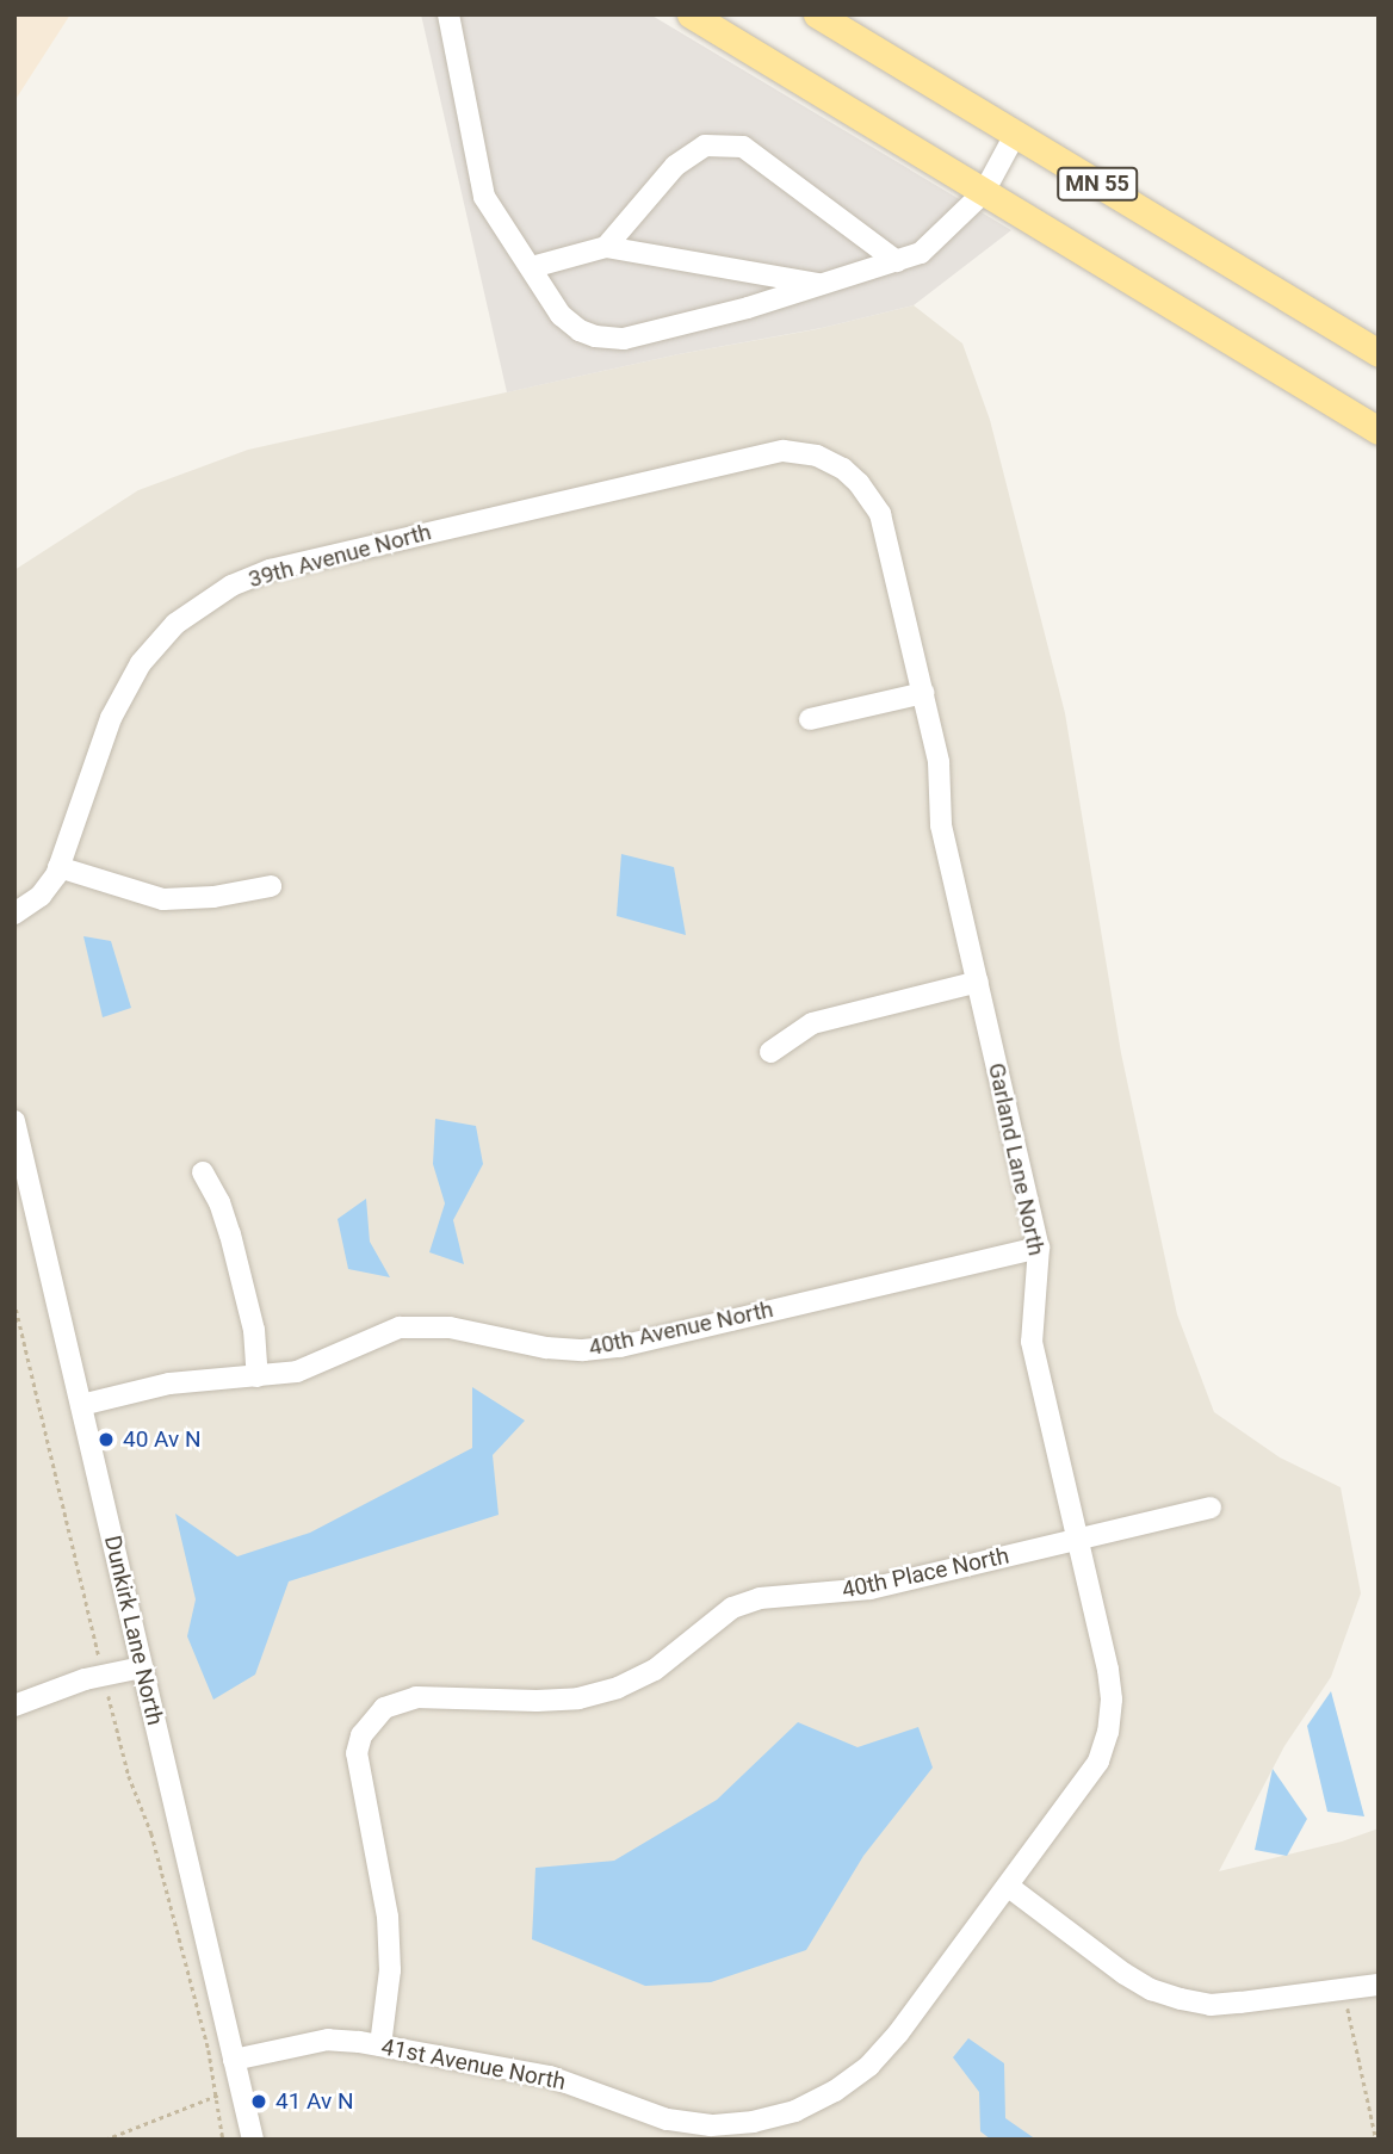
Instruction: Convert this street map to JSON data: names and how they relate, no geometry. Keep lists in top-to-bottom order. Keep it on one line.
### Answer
{"streets":{"main road":["MN 55"],"street":["39th Avenue North","Garland Lane North","40th Avenue North","40th Place North","Dunkirk Lane North","41st Avenue North"]},"crossings":[["39th Avenue North","Garland Lane North"],["Garland Lane North","40th Avenue North"],["Garland Lane North","40th Place North"],["Garland Lane North","41st Avenue North"],["40th Avenue North","Dunkirk Lane North"],["40th Place North","41st Avenue North"],["Dunkirk Lane North","41st Avenue North"]],"places":["40 Av N","41 Av N"]}
